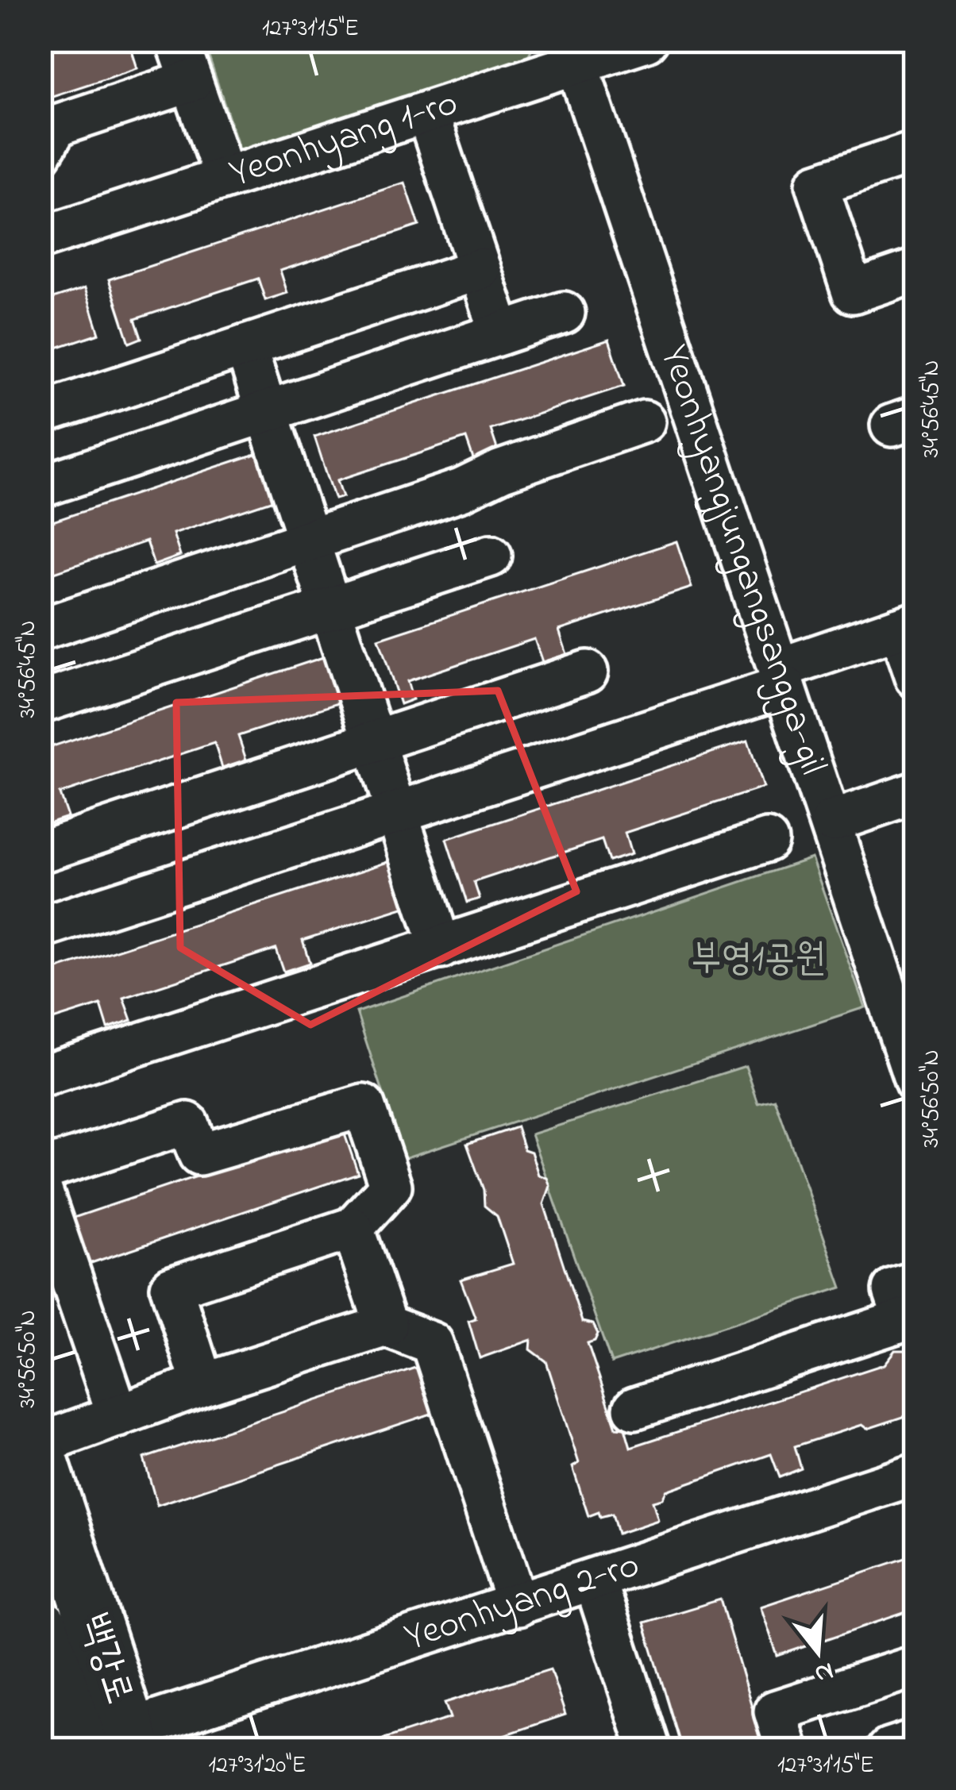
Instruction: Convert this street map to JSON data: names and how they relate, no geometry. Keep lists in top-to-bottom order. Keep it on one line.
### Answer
{"streets":{"main road":["백강로"],"street":["Yeonhyang 1-ro","Yeonhyangjungangsangga-gil","Yeonhyang 2-ro"]},"crossings":[["Yeonhyang 1-ro","Yeonhyangjungangsangga-gil"],["Yeonhyang 2-ro","백강로"]],"parks":["부영1공원"],"north":"bottom","coordinates":["127°31'15\"E","34°56'45\"N","34°56'50\"N","127°31'20\"E"]}
